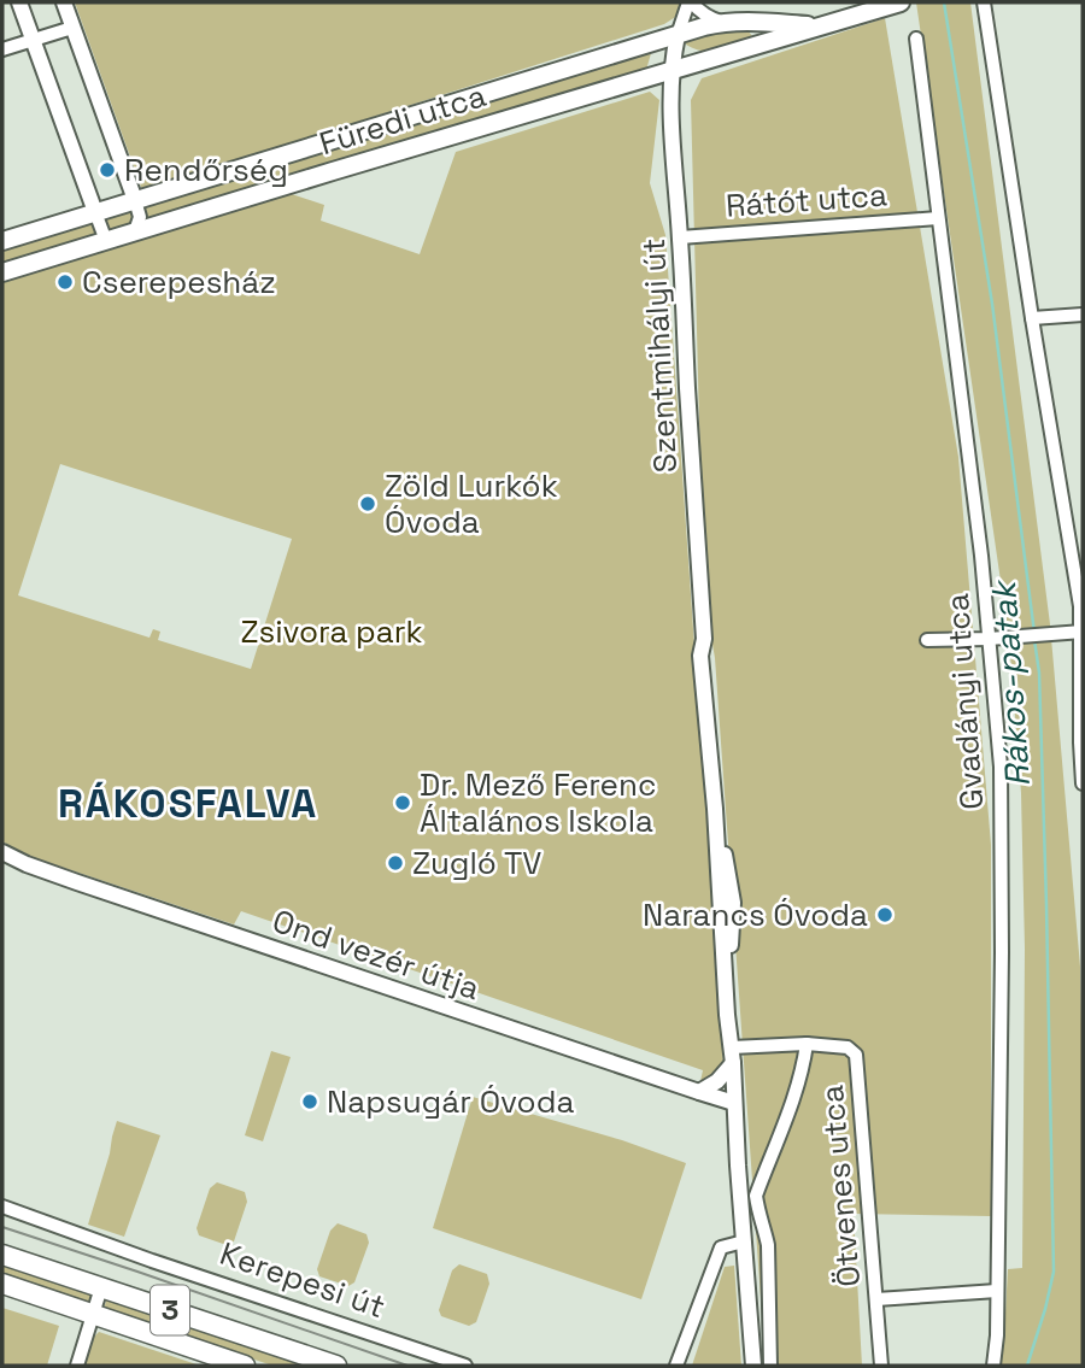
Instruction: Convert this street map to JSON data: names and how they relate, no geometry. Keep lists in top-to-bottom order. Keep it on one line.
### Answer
{"streets":{"main road":["Füredi utca","3"],"street":["Rátót utca","Szentmihályi út","Gvadányi utca","Ond vezér útja","Ötvenes utca","Kerepesi út"]},"crossings":[["Füredi utca","Szentmihályi út"],["Rátót utca","Szentmihályi út"],["Rátót utca","Gvadányi utca"],["Szentmihályi út","Ond vezér útja"]],"districts":["RÁKOSFALVA"],"water":["Rákos-patak"],"parks":["Zsivora park"],"places":["Rendőrség","Cserepesház","Zöld Lurkók Óvoda","Dr. Mező Ferenc Általános Iskola","Zugló TV","Narancs Óvoda","Napsugár Óvoda"]}
